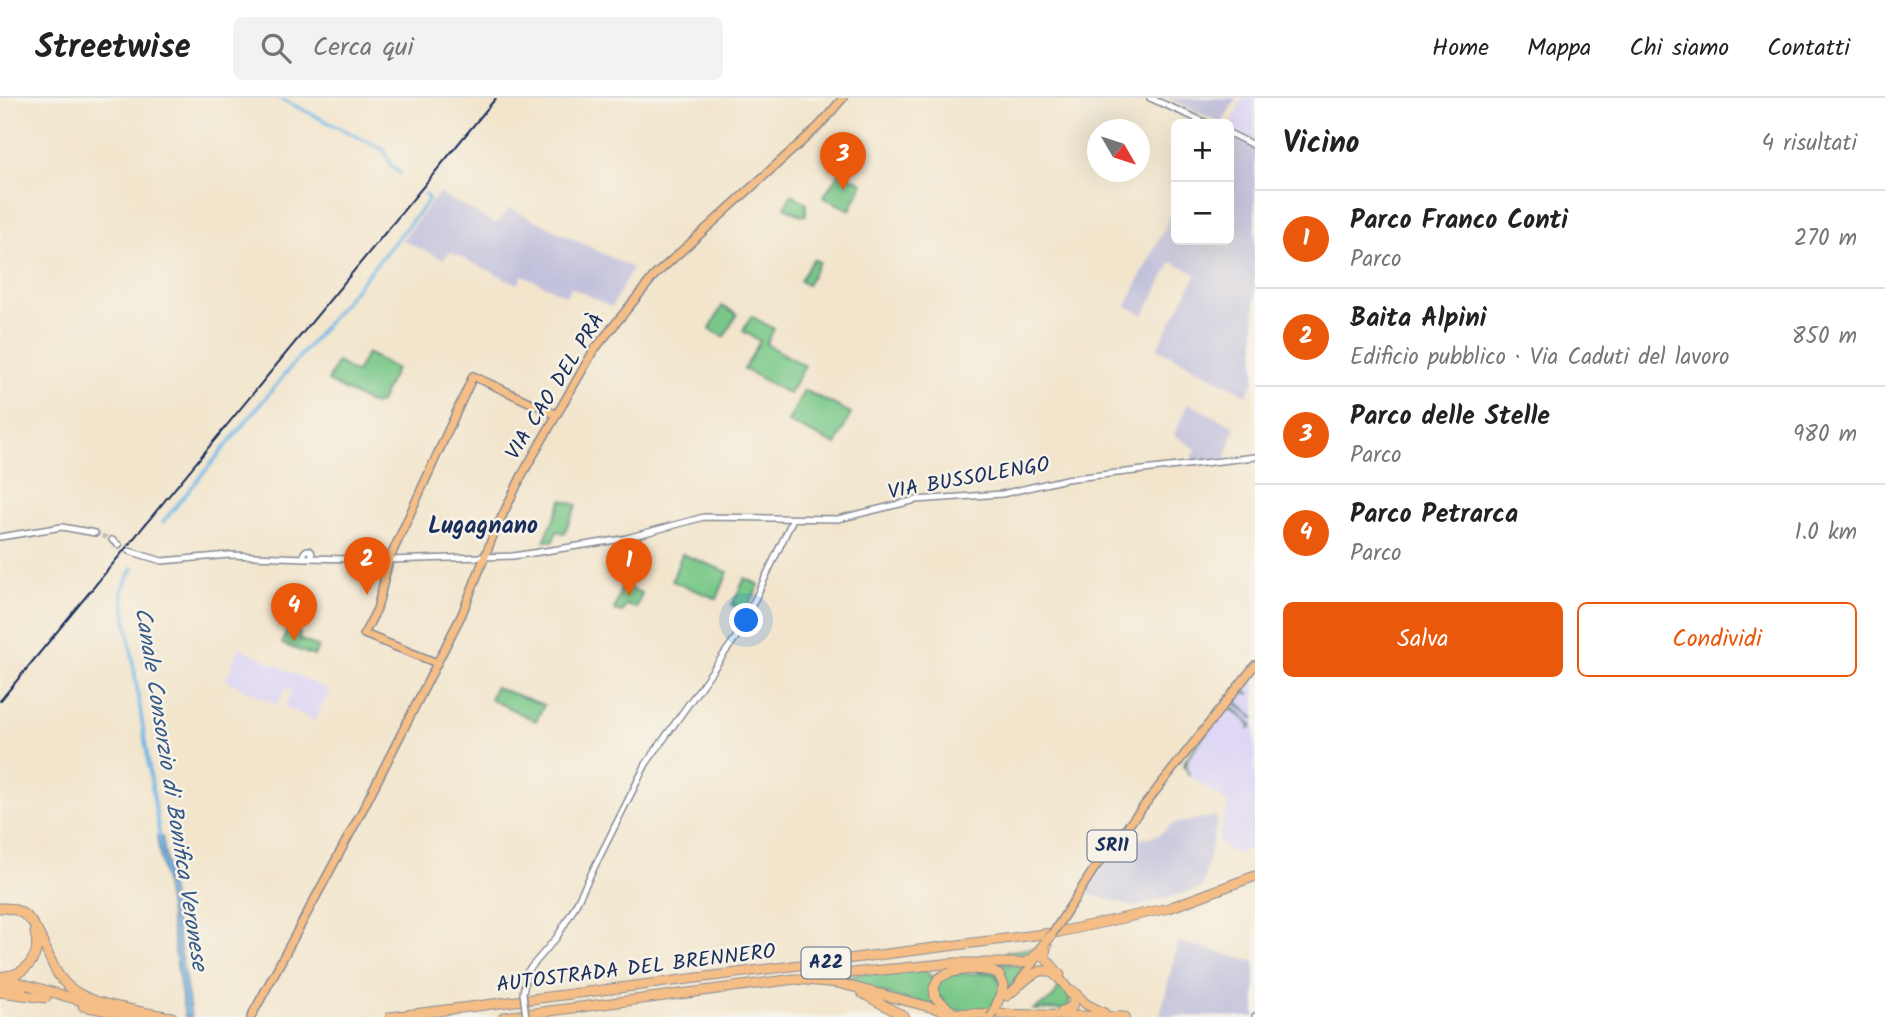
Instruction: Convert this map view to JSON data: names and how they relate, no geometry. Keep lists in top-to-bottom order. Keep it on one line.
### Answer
{"streets":{"highway":["A22","AUTOSTRADA DEL BRENNERO"],"main road":["VIA CAO DEL PRÀ","SR11"],"street":["VIA BUSSOLENGO"]},"crossings":[["VIA CAO DEL PRÀ","VIA BUSSOLENGO"]],"districts":["Lugagnano"],"water":["Canale Consorzio di Bonifica Veronese"],"north":"bottom right","page":{"header":"Streetwise","search":"Cerca qui","nav":["Home","Mappa","Chi siamo","Contatti"],"heading":["Vicino","4 risultati"],"map_buttons":["+","−"],"pins":["3","2","1","4"],"list":[{"mark":"1","name":"Parco Franco Conti","note":"Parco","value":"270 m"},{"mark":"2","name":"Baita Alpini","note":"Edificio pubblico · Via Caduti del lavoro","value":"850 m"},{"mark":"3","name":"Parco delle Stelle","note":"Parco","value":"980 m"},{"mark":"4","name":"Parco Petrarca","note":"Parco","value":"1.0 km"}],"buttons":["Salva","Condividi"]}}
